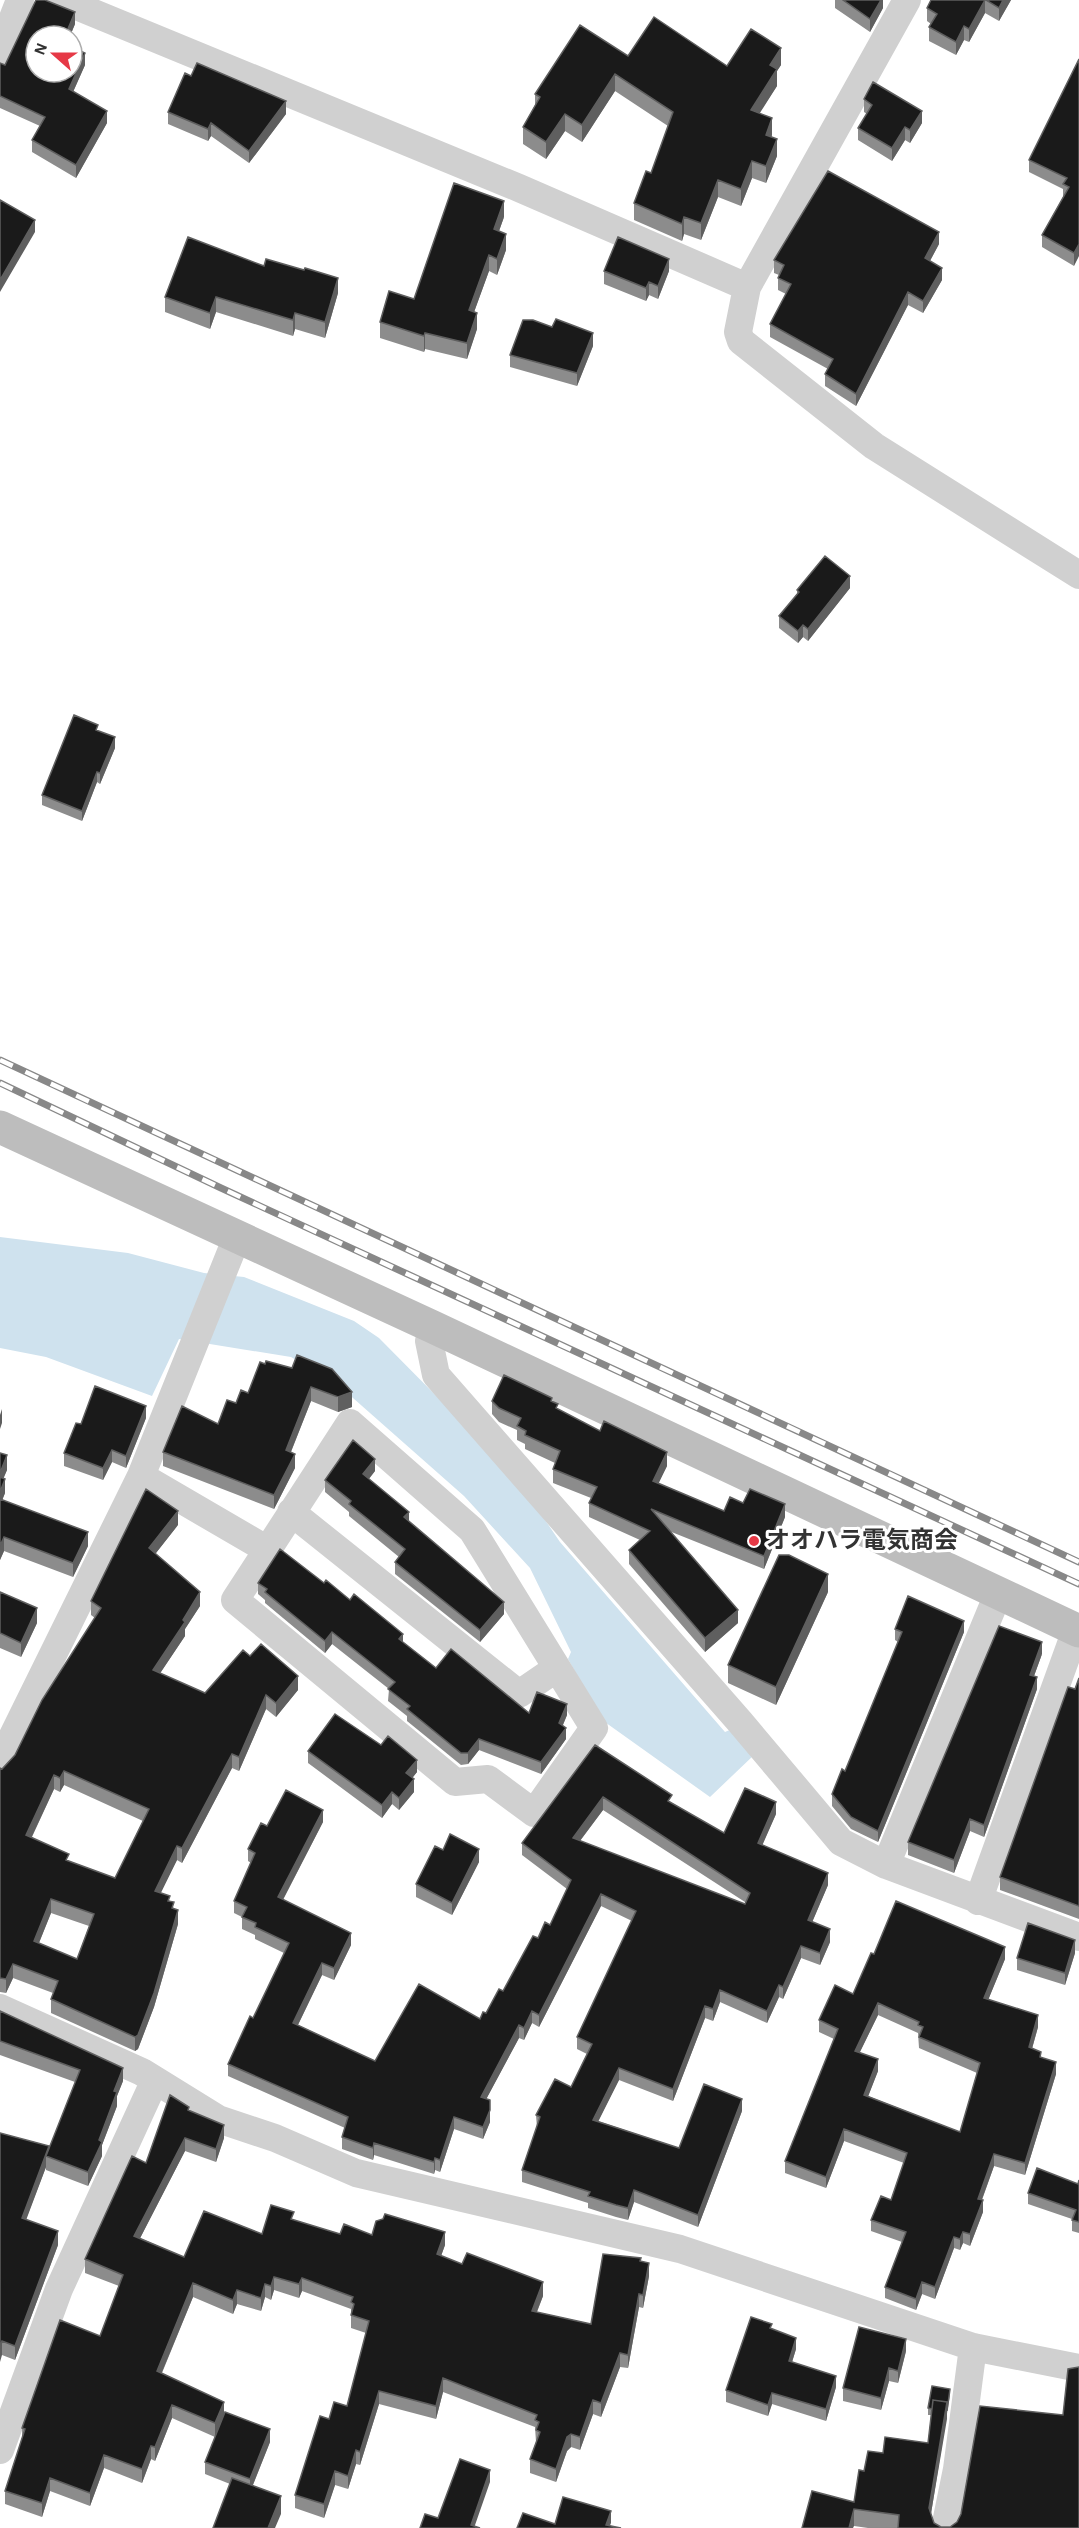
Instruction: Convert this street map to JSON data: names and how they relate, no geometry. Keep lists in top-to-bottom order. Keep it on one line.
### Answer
{"places":["オオハラ電気商会"],"north":"left"}
